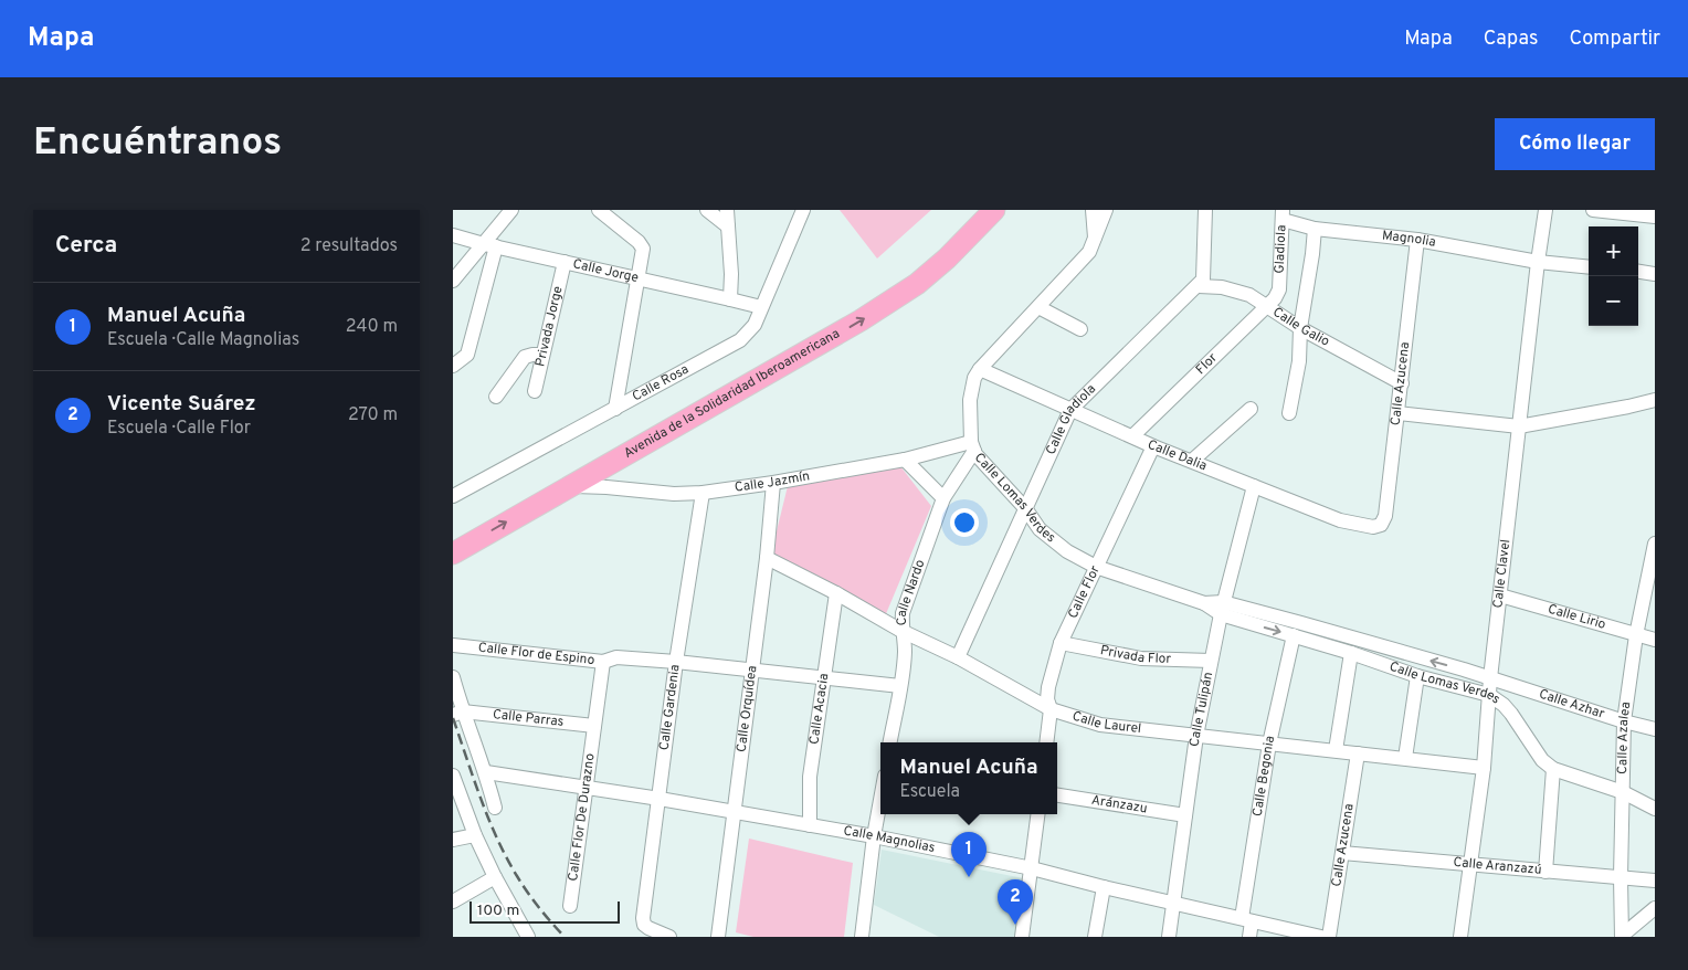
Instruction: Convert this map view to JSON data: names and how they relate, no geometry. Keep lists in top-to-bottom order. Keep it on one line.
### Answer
{"streets":{"highway":["Avenida de la Solidaridad Iberoamericana"],"street":["Magnolia","Gladiola","Calle Jorge","Privada Jorge","Calle Galio","Flor","Calle Azucena","Calle Rosa","Calle Gladiola","Calle Dalia","Calle Jazmín","Calle Lomas Verdes","Calle Clavel","Calle Nardo","Calle Flor","Calle Lirio","Calle Flor de Espino","Privada Flor","Calle Azhar","Calle Gardenia","Calle Acacia","Calle Tulipán","Calle Orquídea","Calle Parras","Calle Laurel","Calle Azalea","Calle Begonia","Aránzazu","Calle Flor De Durazno","Calle Magnolias","Calle Aranzazú"]},"crossings":[["Magnolia","Gladiola"],["Magnolia","Calle Azucena"],["Magnolia","Calle Clavel"],["Gladiola","Flor"],["Calle Jorge","Privada Jorge"],["Calle Jorge","Calle Rosa"],["Calle Galio","Flor"],["Calle Galio","Calle Azucena"],["Calle Galio","Calle Gladiola"],["Flor","Calle Dalia"],["Calle Azucena","Calle Dalia"],["Calle Azucena","Calle Laurel"],["Calle Azucena","Calle Aranzazú"],["Avenida de la Solidaridad Iberoamericana","Calle Jazmín"],["Calle Gladiola","Calle Dalia"],["Calle Gladiola","Calle Lomas Verdes"],["Calle Gladiola","Calle Laurel"],["Calle Dalia","Calle Lomas Verdes"],["Calle Dalia","Calle Flor"],["Calle Dalia","Calle Tulipán"],["Calle Jazmín","Calle Lomas Verdes"],["Calle Jazmín","Calle Nardo"],["Calle Jazmín","Calle Gardenia"],["Calle Jazmín","Calle Orquídea"],["Calle Lomas Verdes","Calle Clavel"],["Calle Lomas Verdes","Calle Nardo"],["Calle Lomas Verdes","Calle Flor"],["Calle Lomas Verdes","Calle Azhar"],["Calle Lomas Verdes","Calle Tulipán"],["Calle Lomas Verdes","Calle Azalea"],["Calle Lomas Verdes","Calle Begonia"],["Calle Clavel","Calle Lirio"],["Calle Clavel","Calle Azhar"],["Calle Clavel","Calle Laurel"],["Calle Clavel","Calle Aranzazú"],["Calle Nardo","Calle Flor de Espino"],["Calle Nardo","Calle Laurel"],["Calle Flor","Privada Flor"],["Calle Flor","Calle Laurel"],["Calle Lirio","Calle Azalea"],["Calle Flor de Espino","Calle Gardenia"],["Calle Flor de Espino","Calle Acacia"],["Calle Flor de Espino","Calle Orquídea"],["Privada Flor","Calle Tulipán"],["Calle Azhar","Calle Azalea"],["Calle Gardenia","Calle Magnolias"],["Calle Acacia","Calle Laurel"],["Calle Acacia","Calle Magnolias"],["Calle Tulipán","Calle Laurel"],["Calle Tulipán","Aránzazu"],["Calle Tulipán","Calle Magnolias"],["Calle Orquídea","Calle Laurel"],["Calle Orquídea","Calle Magnolias"],["Calle Parras","Calle Flor De Durazno"],["Calle Laurel","Calle Begonia"],["Calle Azalea","Calle Aranzazú"],["Calle Begonia","Calle Magnolias"],["Calle Flor De Durazno","Calle Magnolias"]],"one_way":["Avenida de la Solidaridad Iberoamericana"],"scale_bar":"100 m","page":{"header":"Mapa","nav":["Mapa","Capas","Compartir"],"buttons":"Cómo llegar","title":"Encuéntranos","heading":["Cerca","2 resultados"],"map_buttons":["+","−"],"list":[{"mark":"1","name":"Manuel Acuña","note":"Escuela · Calle Magnolias","value":"240 m"},{"mark":"2","name":"Vicente Suárez","note":"Escuela · Calle Flor","value":"270 m"}],"popup":["Manuel Acuña","Escuela"],"pins":["1","2"],"scale":"100 m"}}
